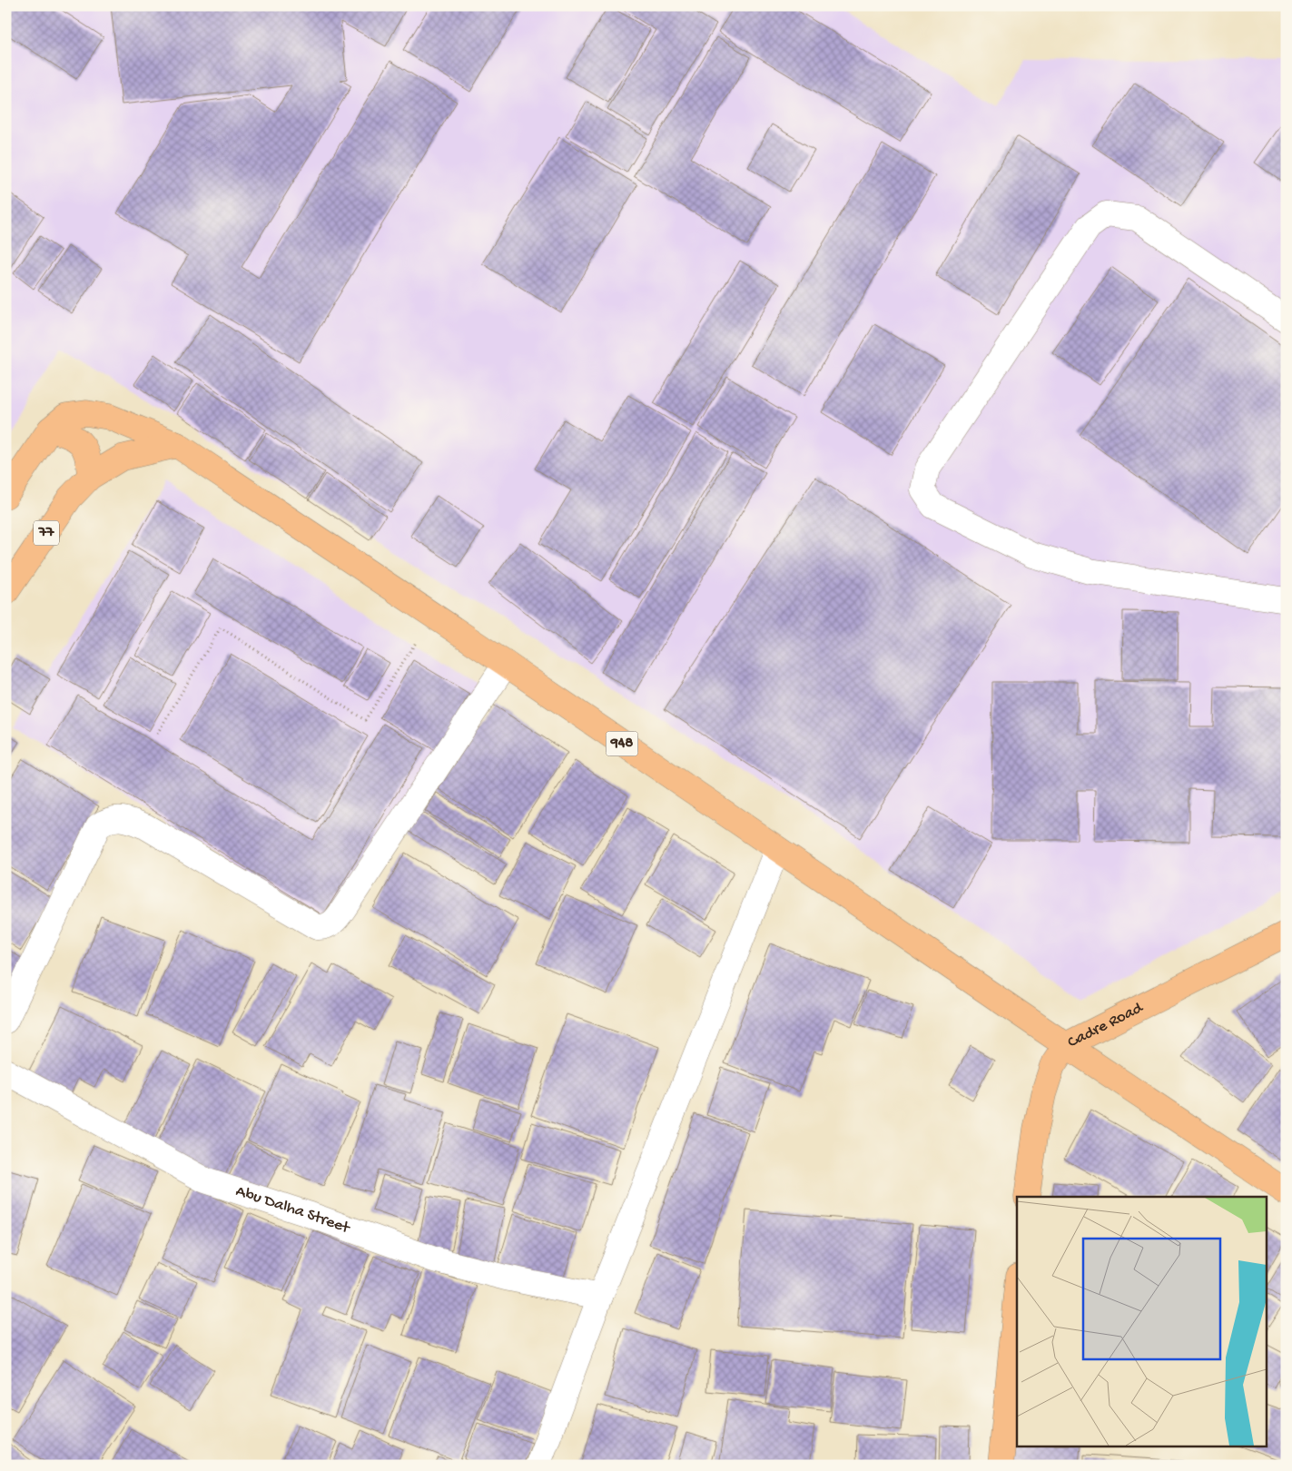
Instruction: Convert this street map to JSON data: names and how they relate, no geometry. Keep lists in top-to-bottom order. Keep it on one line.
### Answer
{"streets":{"main road":["77","948","Cadre Road"],"street":["Abu Dalha Street"]},"crossings":[["77","948"],["948","Cadre Road"]]}
